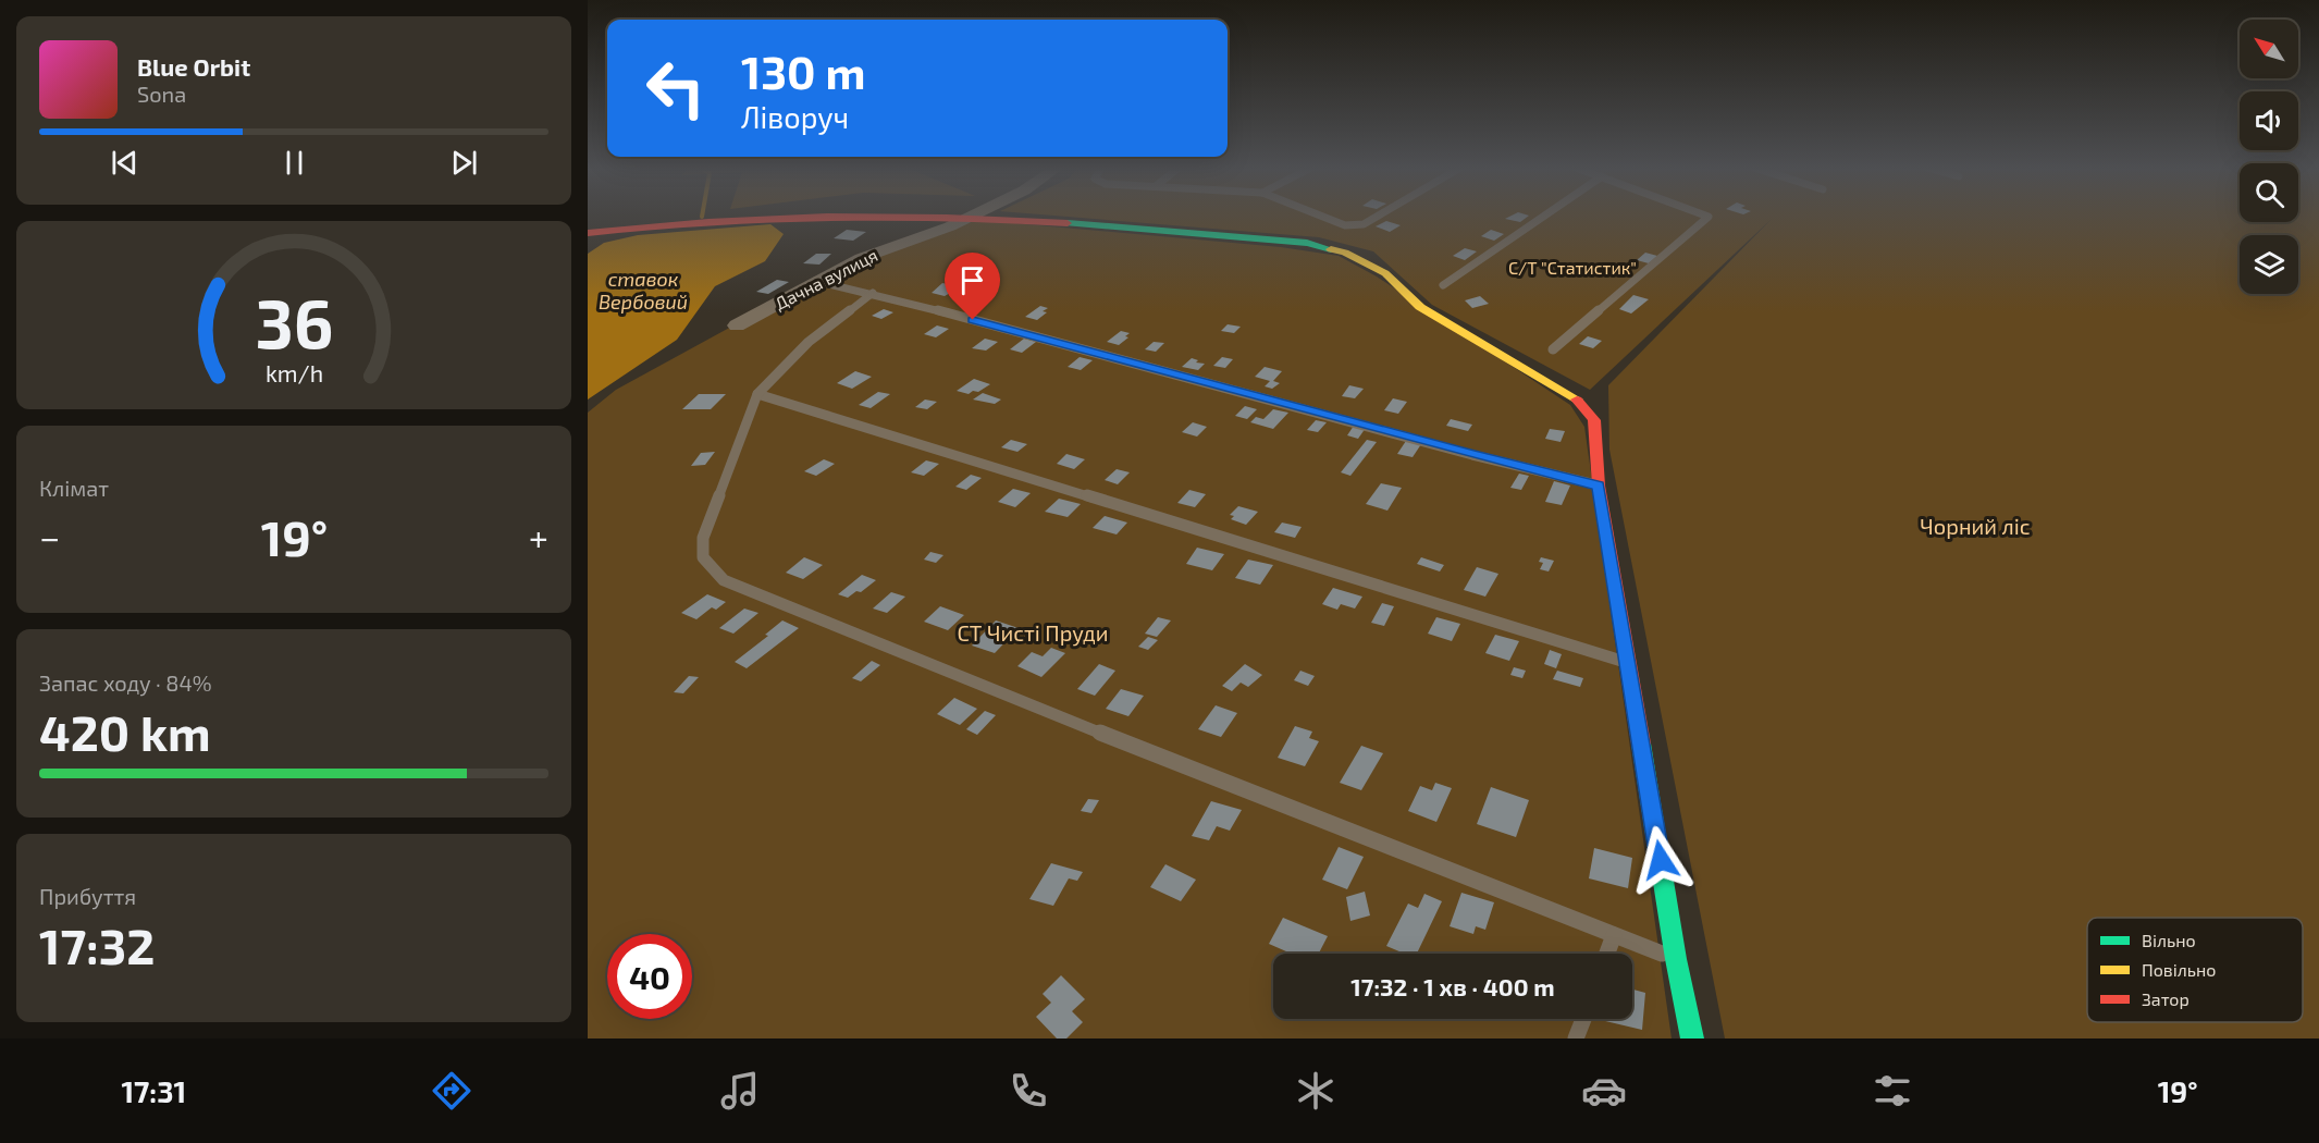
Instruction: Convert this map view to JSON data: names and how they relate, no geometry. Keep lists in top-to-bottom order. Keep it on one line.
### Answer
{"streets":{"street":["Дачна вулиця"]},"water":["ставок Вербовий"],"parks":["С/Т \"Статистик\"","Чорний ліс","СТ Чисті Пруди"],"legend":["Вільно","Повільно","Затор"],"north":"top left","page":{"turn":["130 m","Ліворуч"],"song":["Blue Orbit","Sona"],"tile":["Клімат",["Запас ходу · 84%","420 km"],["Прибуття","17:32"]],"heat":["−","19°","+"],"limit":"40","trip":"17:32 · 1 хв · 400 m","tabs":["17:31","19°"],"gauge":["36","km/h"]}}
